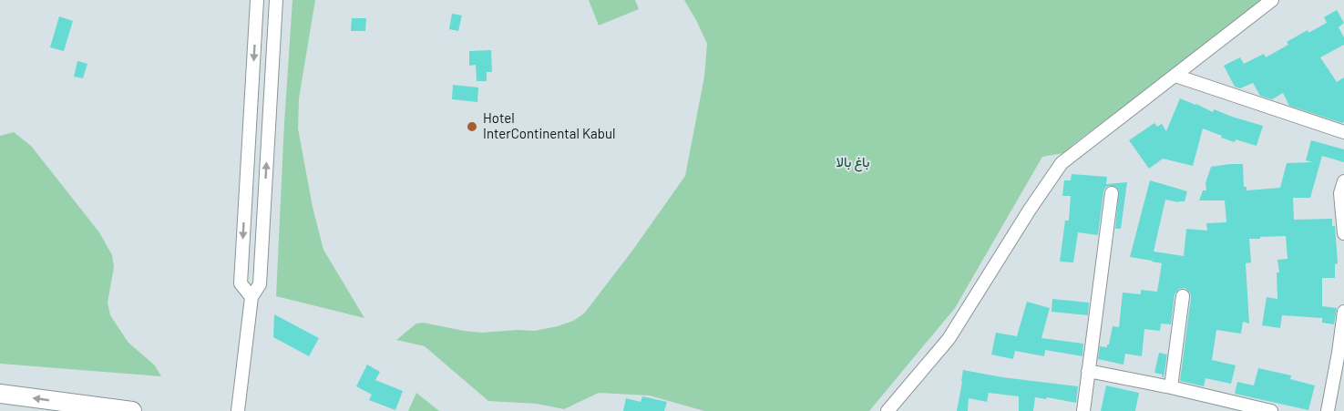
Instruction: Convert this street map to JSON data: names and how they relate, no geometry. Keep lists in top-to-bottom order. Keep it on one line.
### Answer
{"parks":["باغ بالا"],"places":["Hotel InterContinental Kabul"]}
